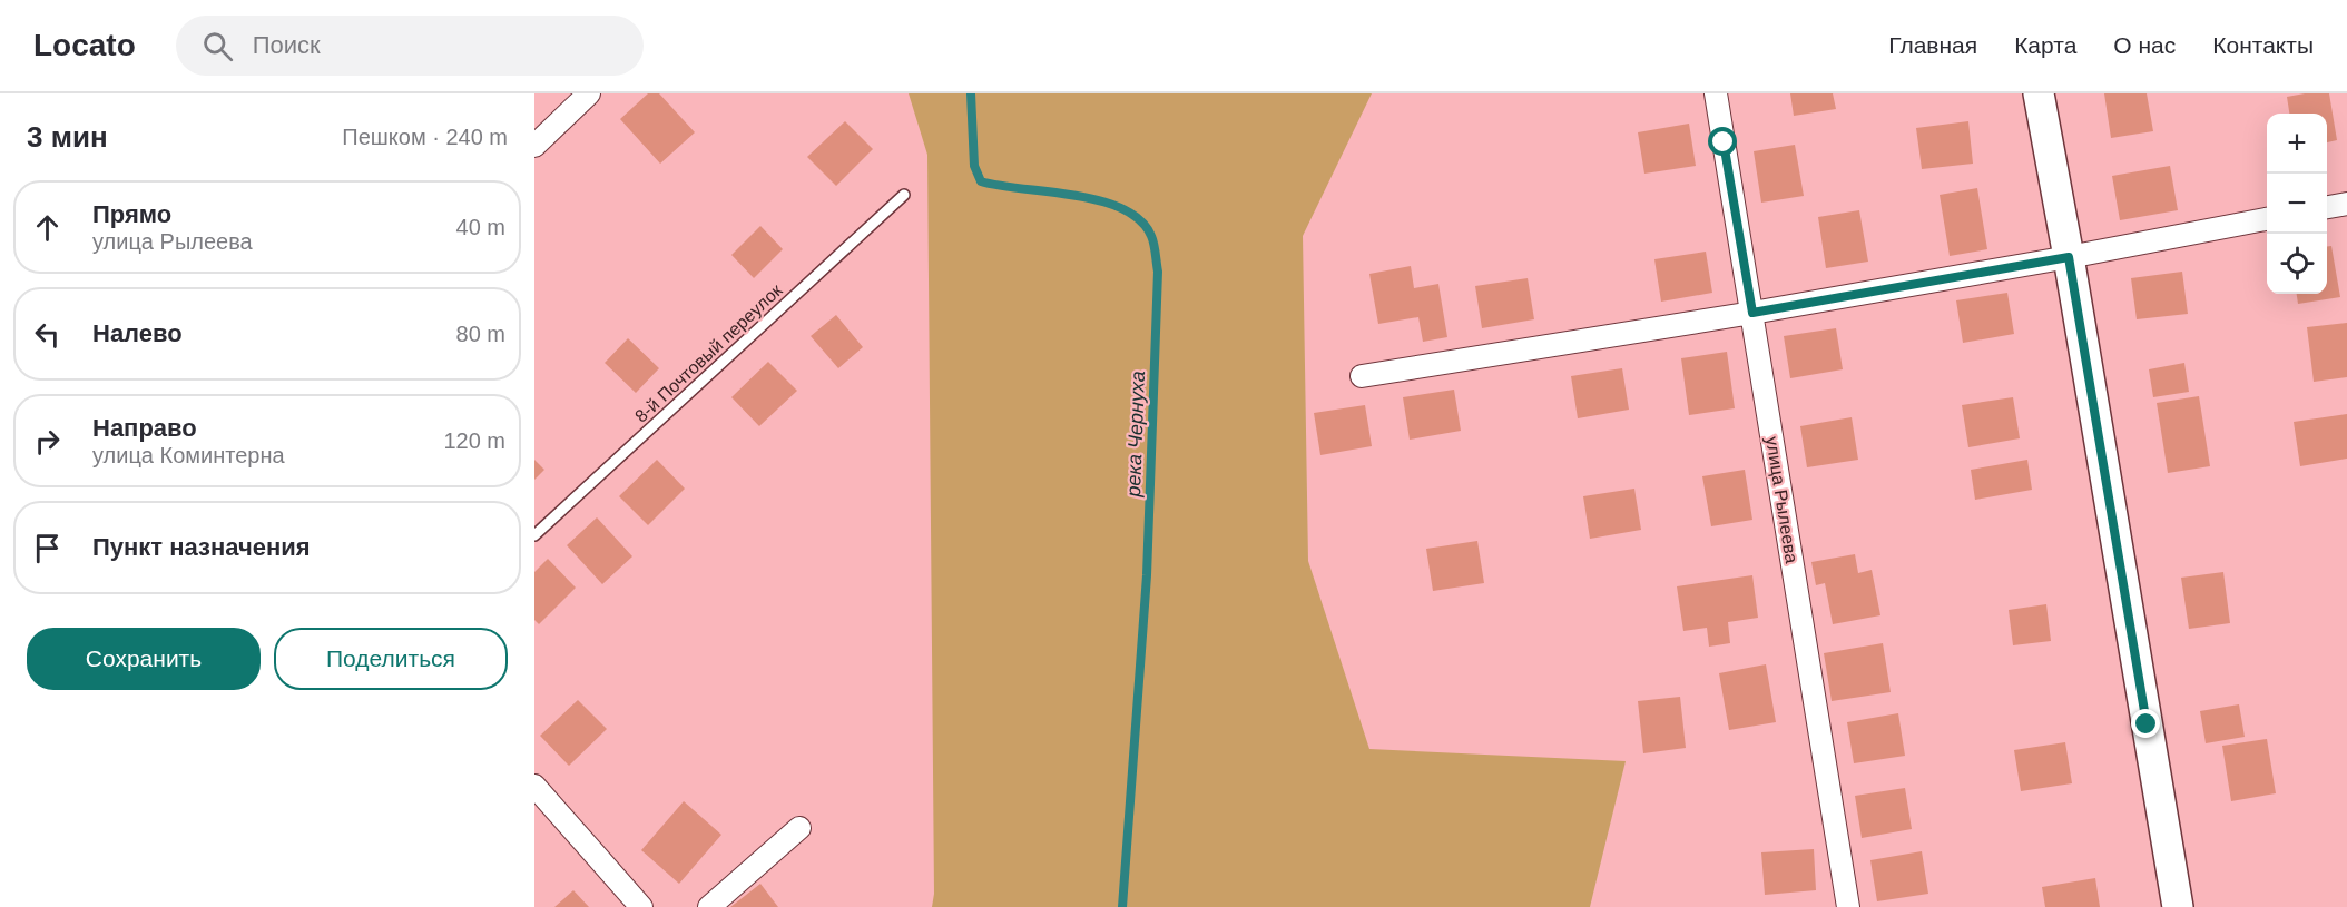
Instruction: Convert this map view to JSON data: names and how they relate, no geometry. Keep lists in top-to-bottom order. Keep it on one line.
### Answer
{"streets":{"street":["улица Рылеева"],"lane":["8-й Почтовый переулок"]},"water":["река Чернуха"],"page":{"header":"Locato","search":"Поиск","nav":["Главная","Карта","О нас","Контакты"],"heading":["3 мин","Пешком · 240 m"],"map_buttons":["+","−"],"list":[["Прямо","улица Рылеева","40 m"],["Налево","80 m"],["Направо","улица Коминтерна","120 m"],"Пункт назначения"],"buttons":["Сохранить","Поделиться"]}}
